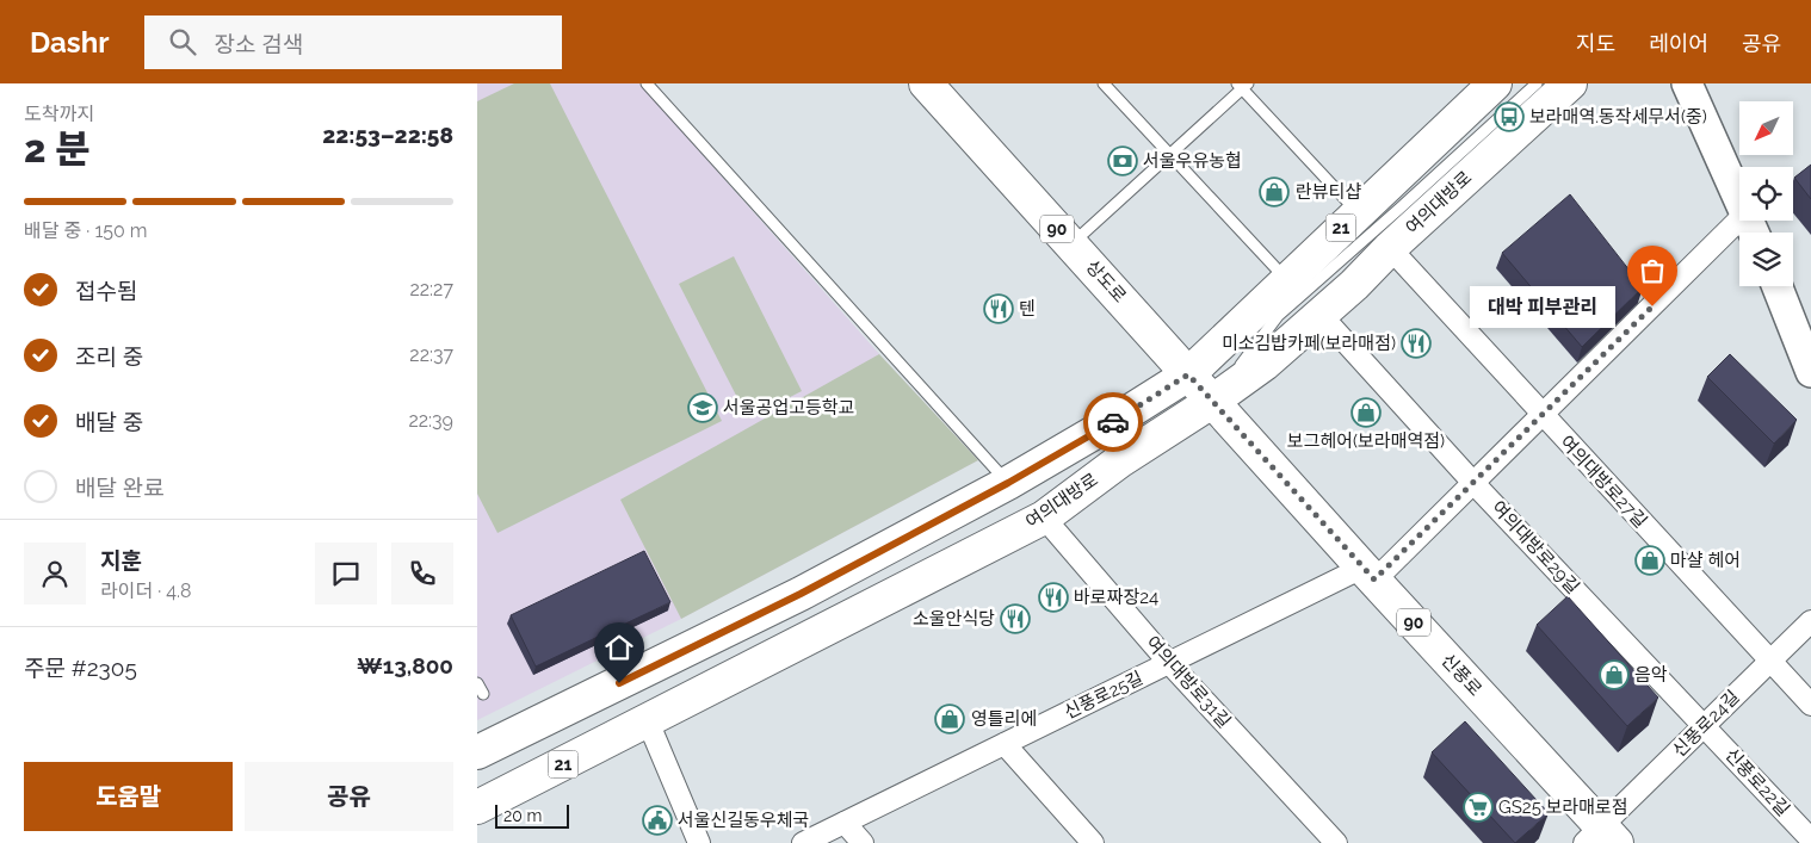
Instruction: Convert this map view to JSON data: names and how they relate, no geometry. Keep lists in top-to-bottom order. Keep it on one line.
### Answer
{"streets":{"main road":["여의대방로","21","90","상도로","신풍로"],"street":["여의대방로27길","여의대방로29길","여의대방로31길","신풍로25길","신풍로24길","신풍로22길"]},"crossings":[["여의대방로","여의대방로27길"],["여의대방로","여의대방로29길"],["여의대방로","신풍로"],["여의대방로","여의대방로31길"],["21","상도로"],["21","신풍로"],["상도로","신풍로"],["여의대방로27길","신풍로25길"],["여의대방로27길","신풍로24길"],["여의대방로29길","신풍로25길"],["여의대방로29길","신풍로24길"],["여의대방로29길","신풍로22길"],["신풍로","신풍로25길"],["신풍로","신풍로24길"],["여의대방로31길","신풍로25길"],["신풍로24길","신풍로22길"]],"places":{"bus stop":["보라매역.동작세무서(중)"],"bank":["서울우유농협"],"shop":["란뷰티샵","보그헤어(보라매역점)","마샬 헤어","음악","영틀리에"],"other":["대박 피부관리"],"restaurant":["텐","미소김밥카페(보라매점)","바로짜장24","소울안식당"],"school or university":["서울공업고등학교"],"supermarket":["GS25 보라매로점"],"public building":["서울신길동우체국"]},"scale_bar":"20 m","north":"bottom left","page":{"header":"Dashr","search":"장소 검색","nav":["지도","레이어","공유"],"heading":["2 분","도착까지","22:53–22:58"],"panel":["지훈","라이더 · 4.8","주문 #2305","₩13,800"],"bar":"배달 중 · 150 m","list":[["접수됨","22:27"],["조리 중","22:37"],["배달 중","22:39"],"배달 완료"],"bubble":"대박 피부관리","buttons":["도움말","공유"],"scale":"20 m"}}
